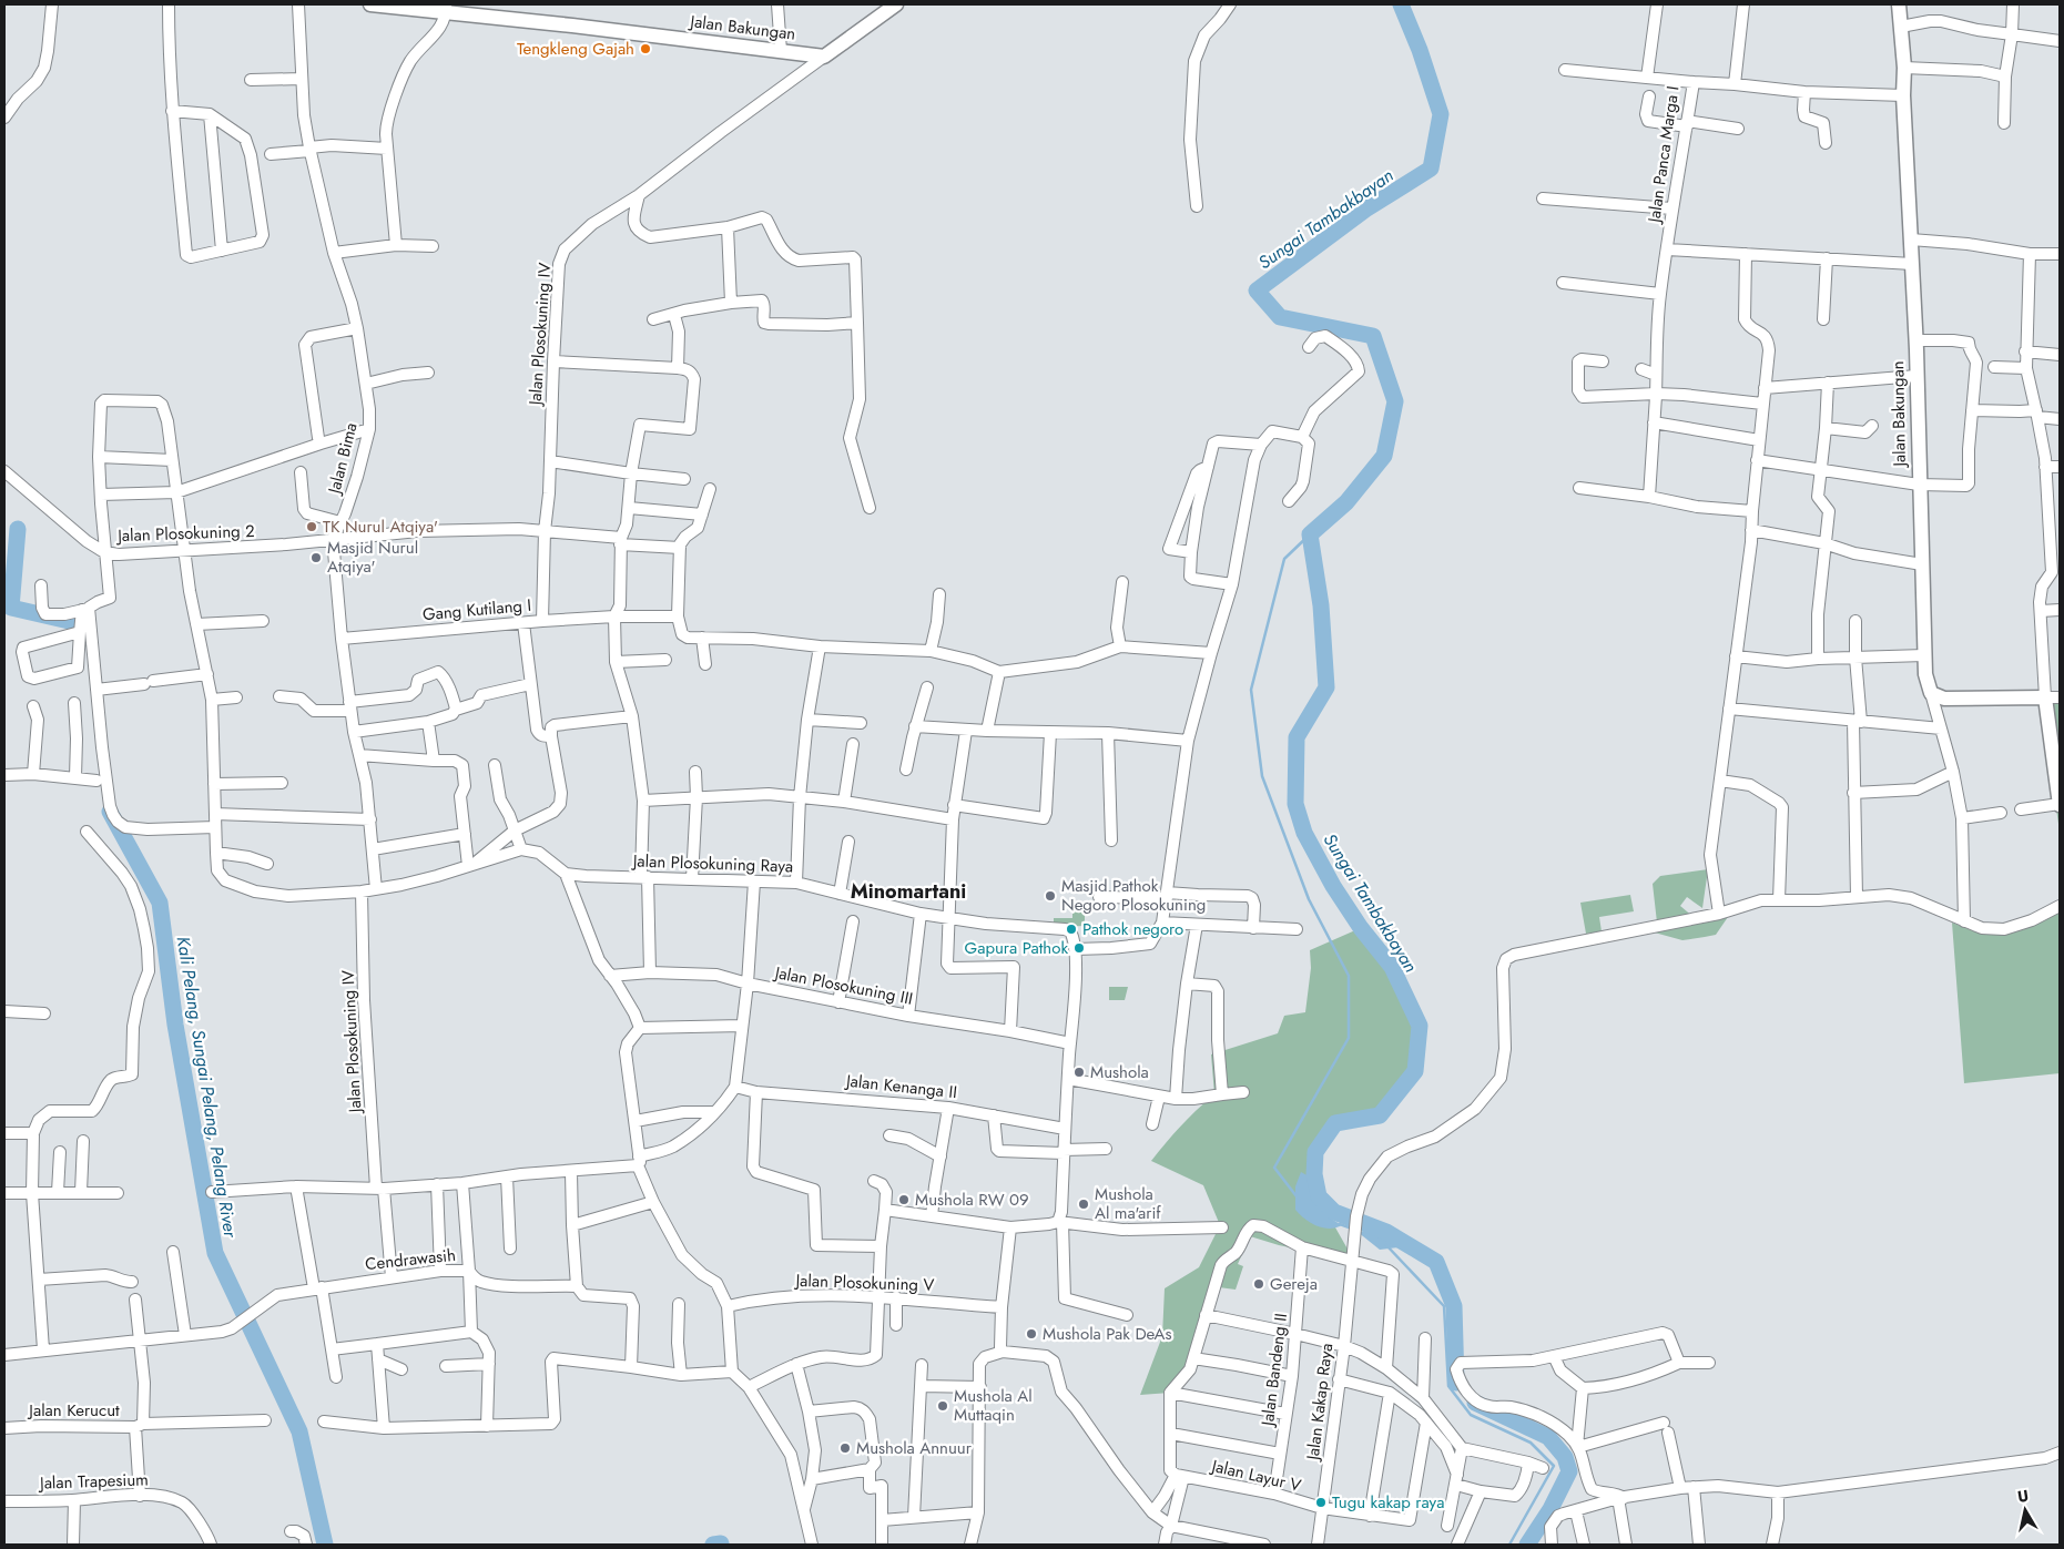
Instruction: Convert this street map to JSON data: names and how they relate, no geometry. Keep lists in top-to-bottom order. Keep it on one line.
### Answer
{"streets":{"main road":["Jalan Bakungan"],"street":["Jalan Panca Marga I","Jalan Plosokuning IV","Jalan Bima","Jalan Plosokuning 2","Gang Kutilang I","Jalan Plosokuning Raya","Jalan Plosokuning III","Jalan Kenanga II","Cendrawasih","Jalan Plosokuning V","Jalan Bandeng II","Jalan Kakap Raya","Jalan Kerucut","Jalan Layur V","Jalan Trapesium"]},"crossings":[["Jalan Bakungan","Jalan Plosokuning IV"],["Jalan Plosokuning IV","Gang Kutilang I"],["Jalan Plosokuning IV","Cendrawasih"],["Jalan Bima","Jalan Plosokuning 2"],["Jalan Bandeng II","Jalan Layur V"],["Jalan Kakap Raya","Jalan Layur V"]],"districts":["Minomartani"],"water":["Sungai Tambakbayan","Kali Pelang, Sungai Pelang, Pelang River"],"places":["Tengkleng Gajah","TK Nurul Atqiya'","Masjid Nurul Atqiya'","Masjid Pathok Negoro Plosokuning","Pathok negoro","Gapura Pathok","Mushola","Mushola RW 09","Mushola Al ma'arif","Gereja","Mushola Pak DeAs","Mushola Al Muttaqin","Mushola Annuur","Tugu kakap raya"],"north":"top"}
